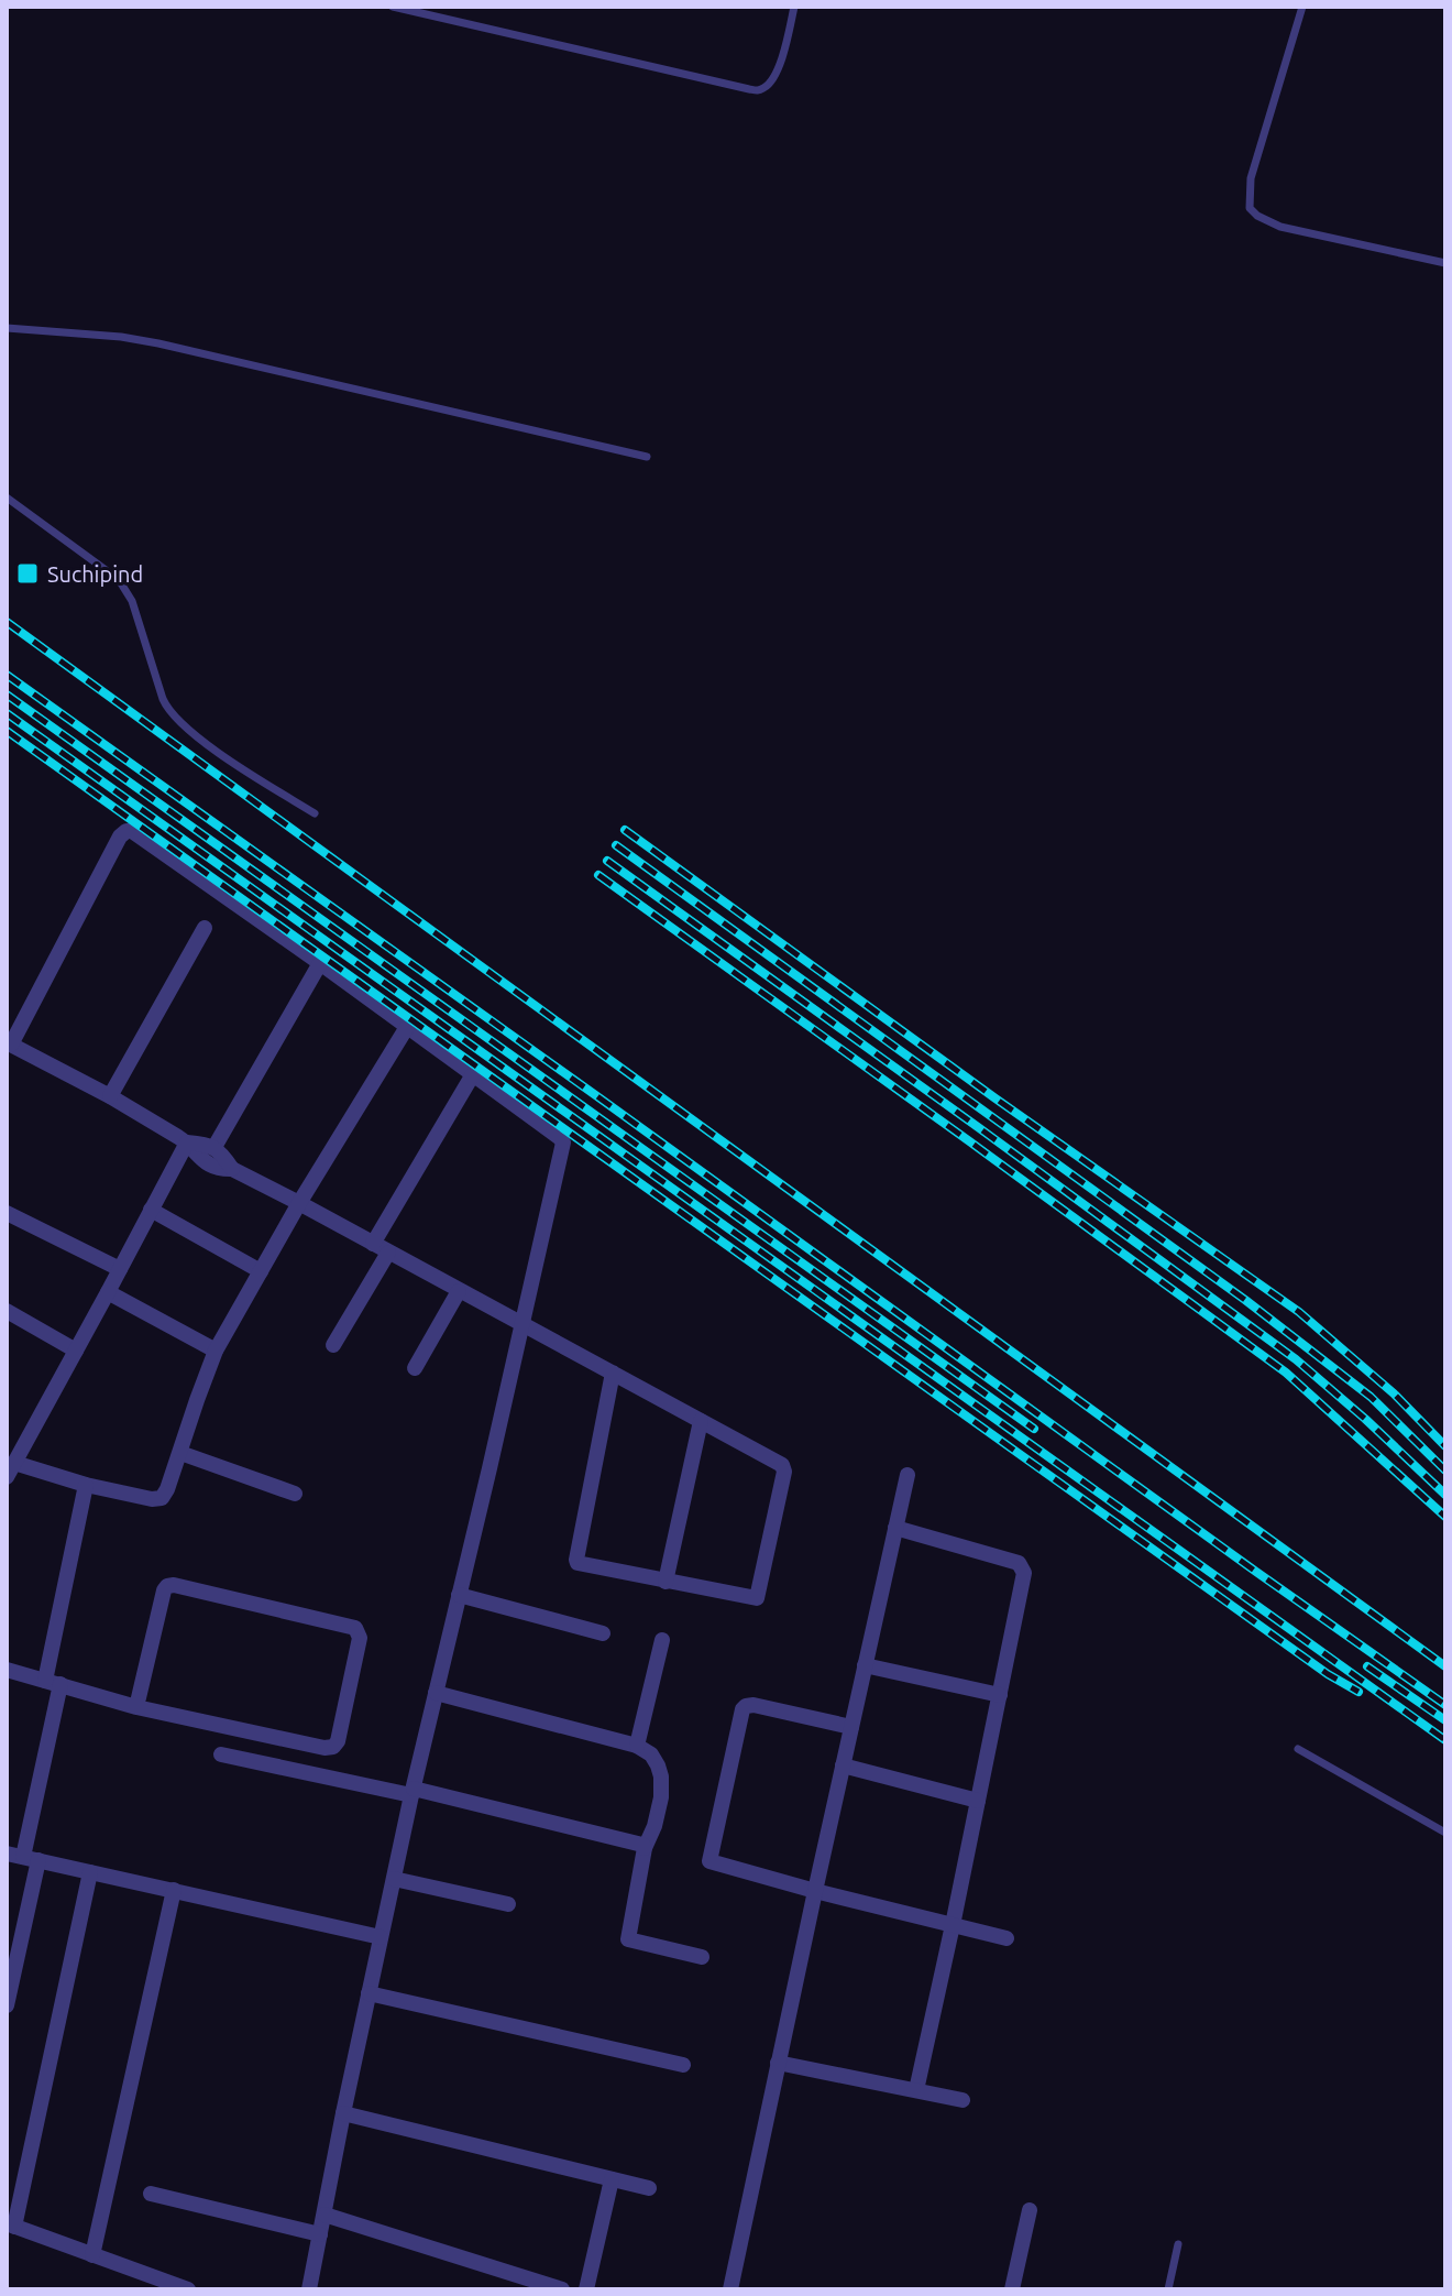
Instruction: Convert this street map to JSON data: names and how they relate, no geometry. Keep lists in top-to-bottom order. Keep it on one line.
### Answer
{"places":{"transit":["Suchipind"]}}
